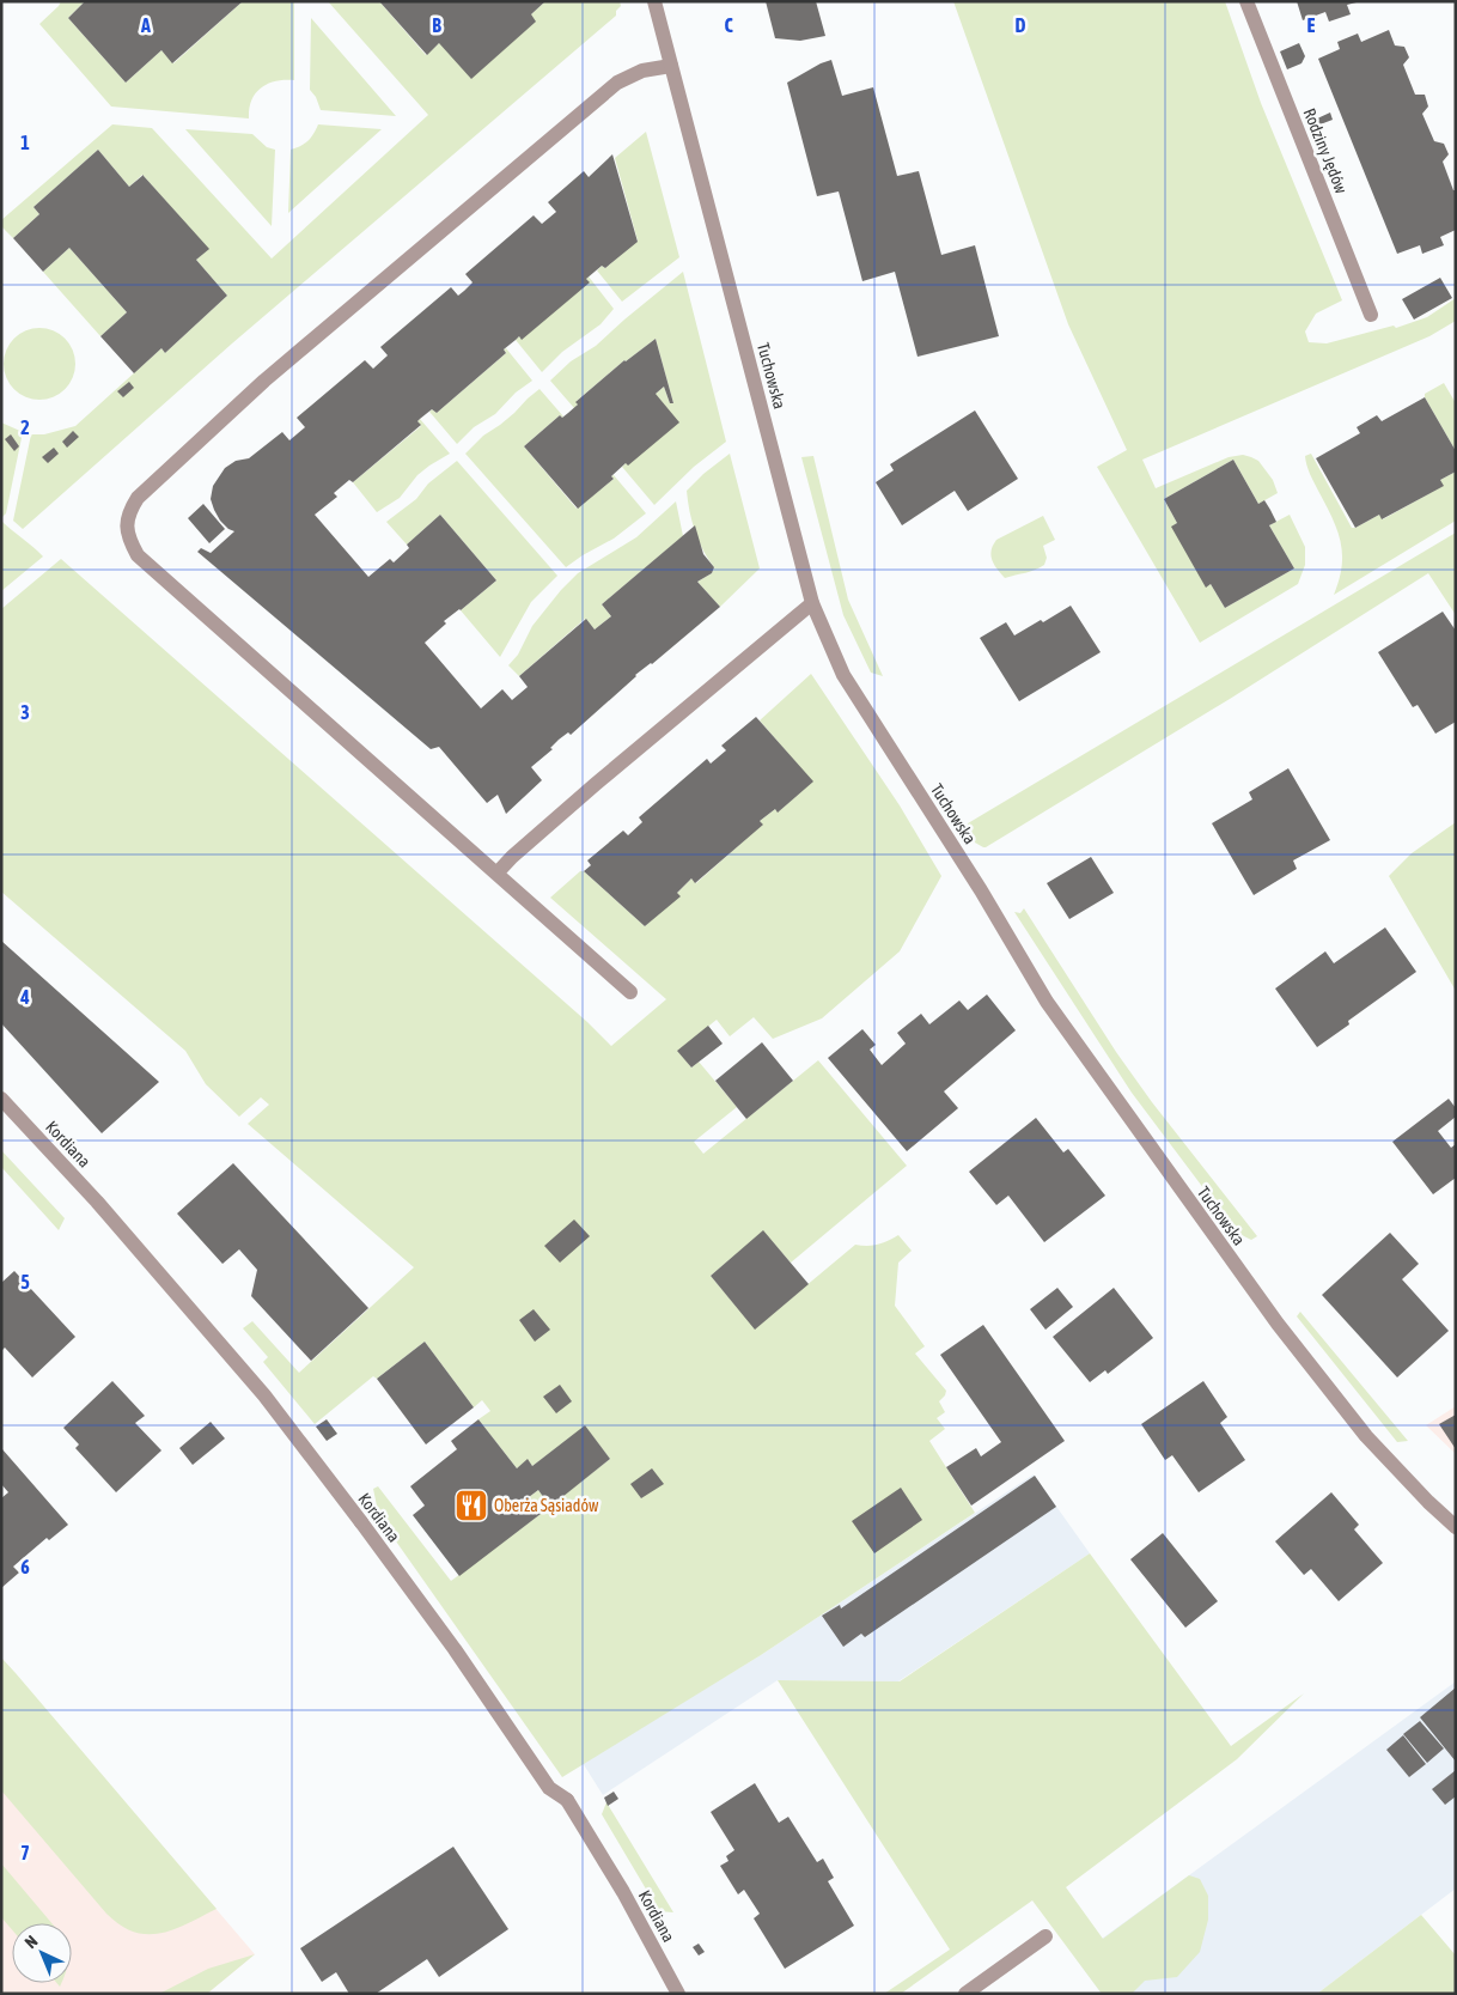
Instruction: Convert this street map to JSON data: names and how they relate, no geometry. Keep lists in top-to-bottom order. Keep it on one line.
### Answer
{"streets":{"street":["Rodziny Jędów","Tuchowska","Kordiana"]},"places":{"restaurant":["Oberża Sąsiadów"]},"north":"top left","grid":{"columns":["A","B","C","D","E"],"rows":["1","2","3","4","5","6","7"]}}
